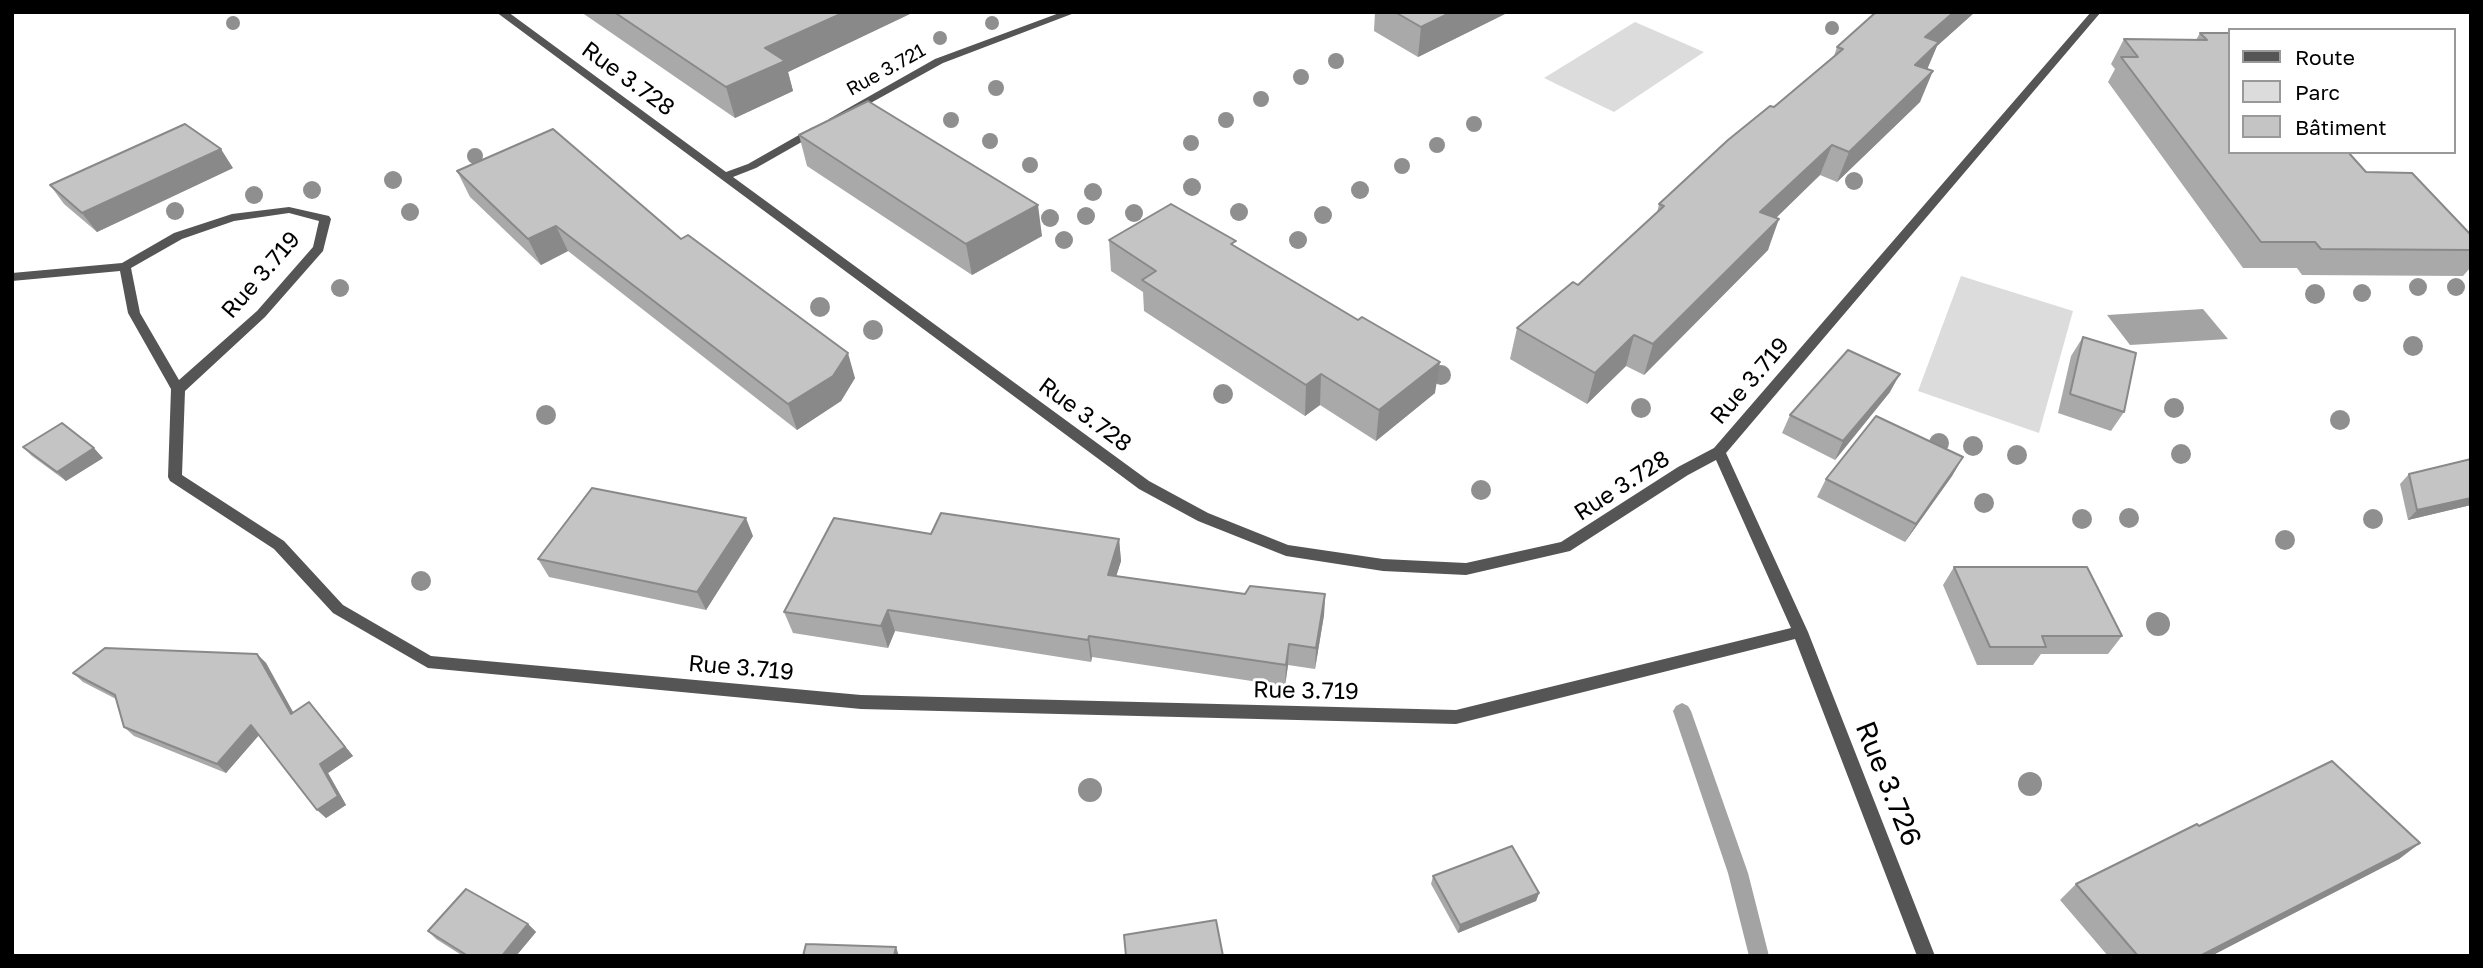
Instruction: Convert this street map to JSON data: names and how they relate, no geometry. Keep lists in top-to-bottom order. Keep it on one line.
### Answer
{"streets":{"street":["Rue 3.721","Rue 3.728","Rue 3.719","Rue 3.726"]},"crossings":[["Rue 3.721","Rue 3.728"],["Rue 3.728","Rue 3.719"],["Rue 3.719","Rue 3.726"]],"legend":["Route","Parc","Bâtiment"]}
